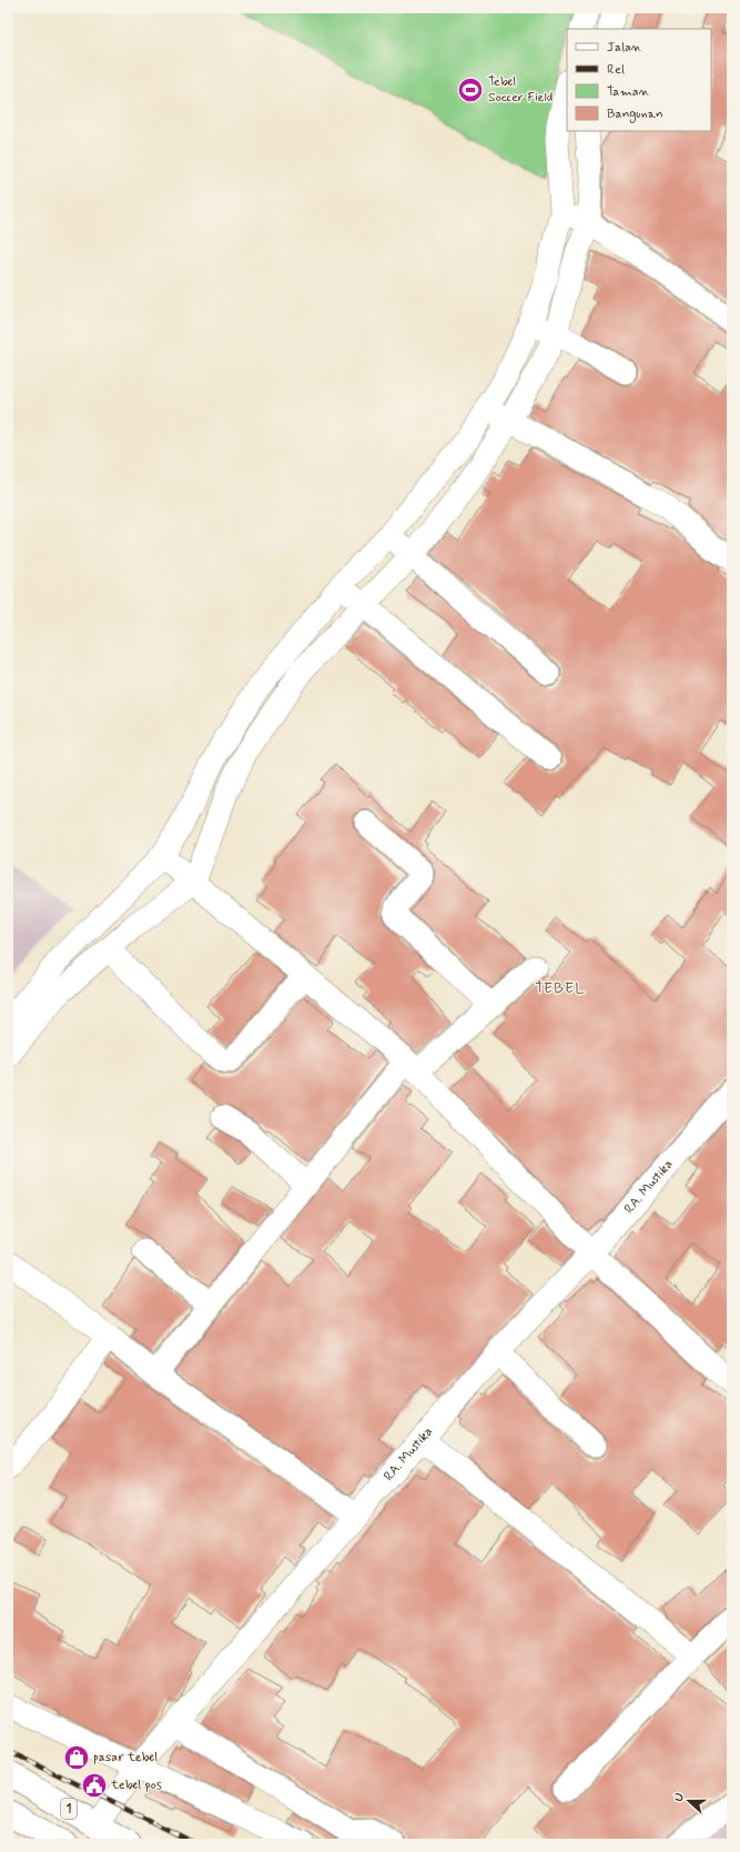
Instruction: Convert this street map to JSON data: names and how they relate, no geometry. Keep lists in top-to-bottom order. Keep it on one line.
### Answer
{"streets":{"highway":["1"],"street":["RA. Mustika"]},"crossings":[["RA. Mustika","1"]],"districts":["TEBEL"],"places":{"sports":["Tebel Soccer Field"],"shop":["pasar tebel"],"public building":["tebel pos"]},"legend":["Jalan","Rel","Taman","Bangunan"],"north":"left"}
